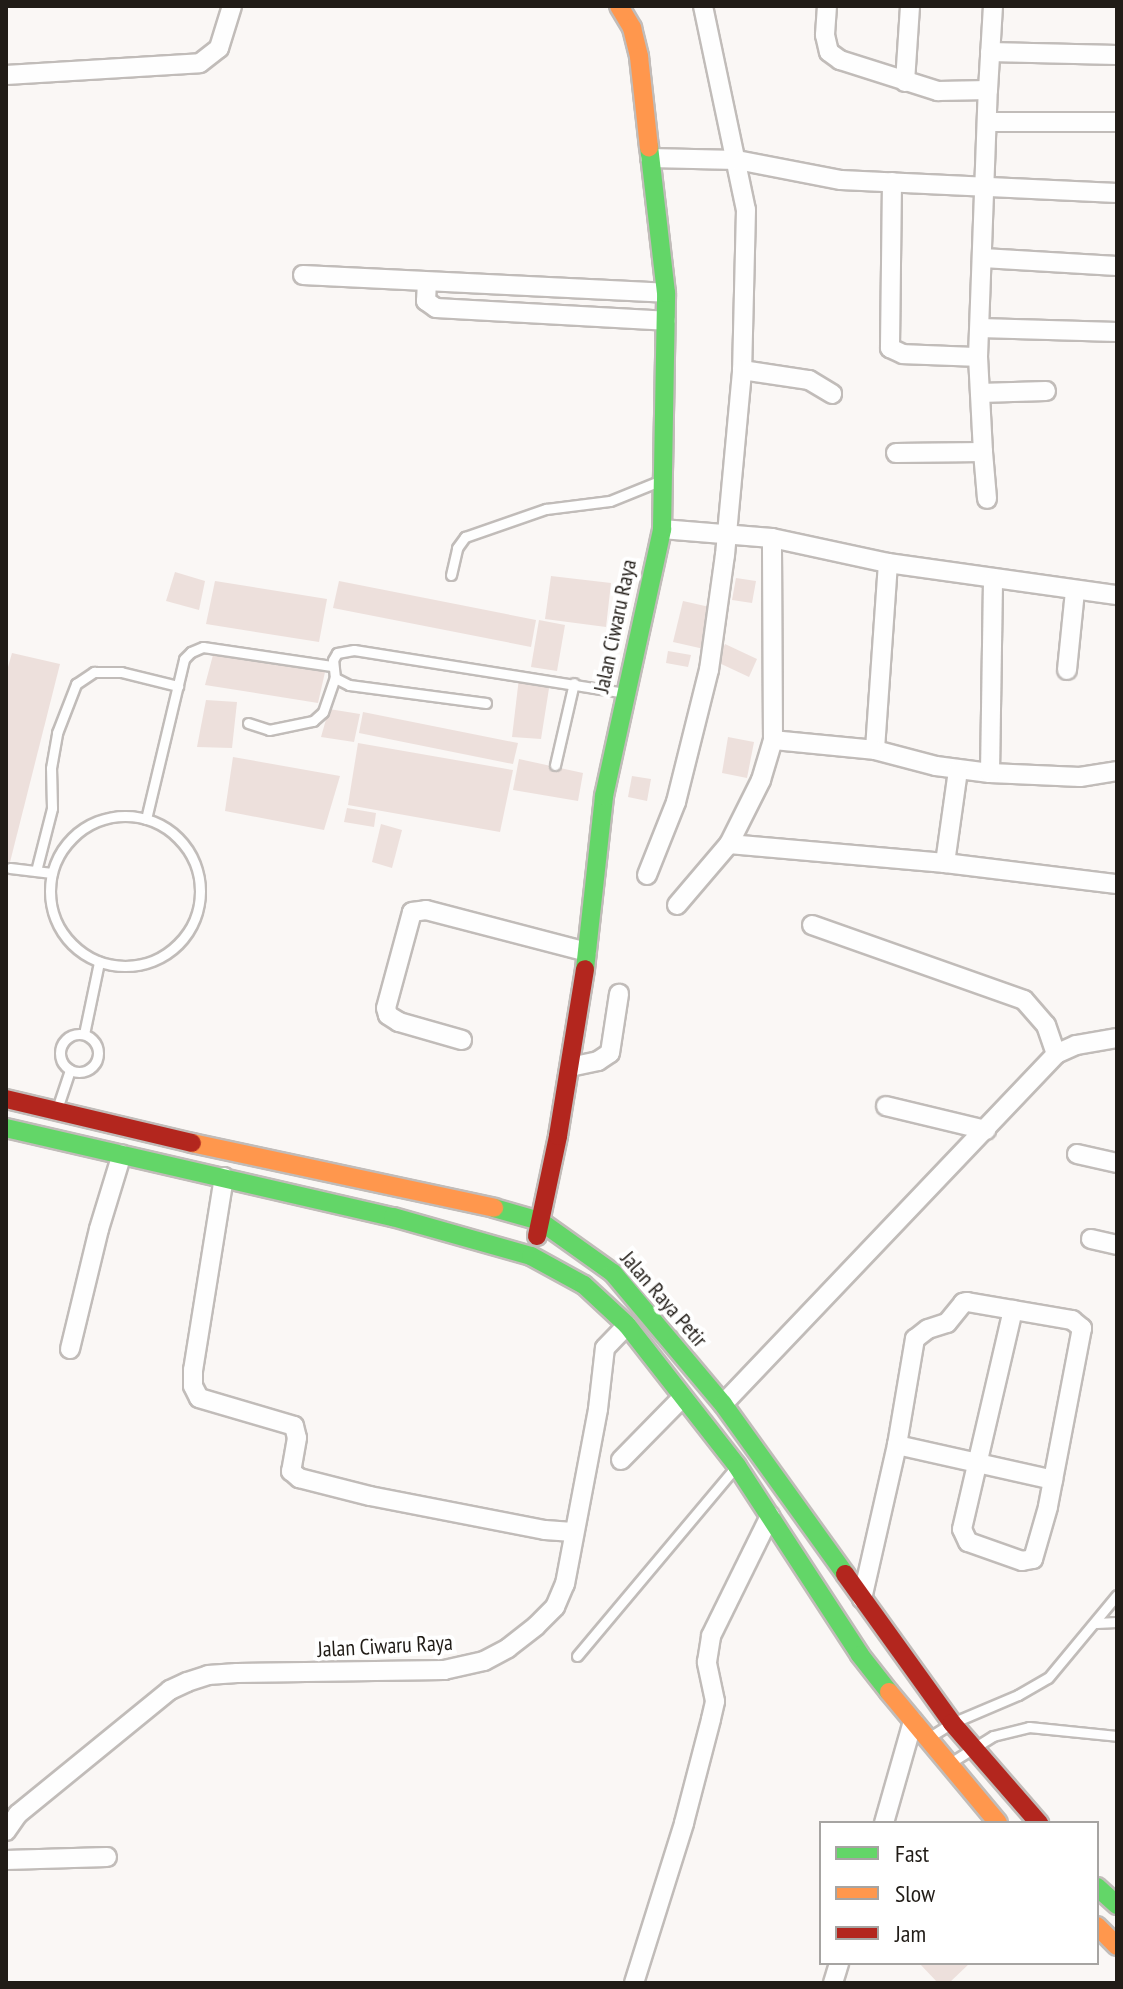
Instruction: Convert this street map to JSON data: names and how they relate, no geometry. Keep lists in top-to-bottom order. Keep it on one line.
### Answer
{"streets":{"main road":["Jalan Ciwaru Raya","Jalan Raya Petir"]},"crossings":[["Jalan Ciwaru Raya","Jalan Raya Petir"]],"legend":["Fast","Slow","Jam"]}
